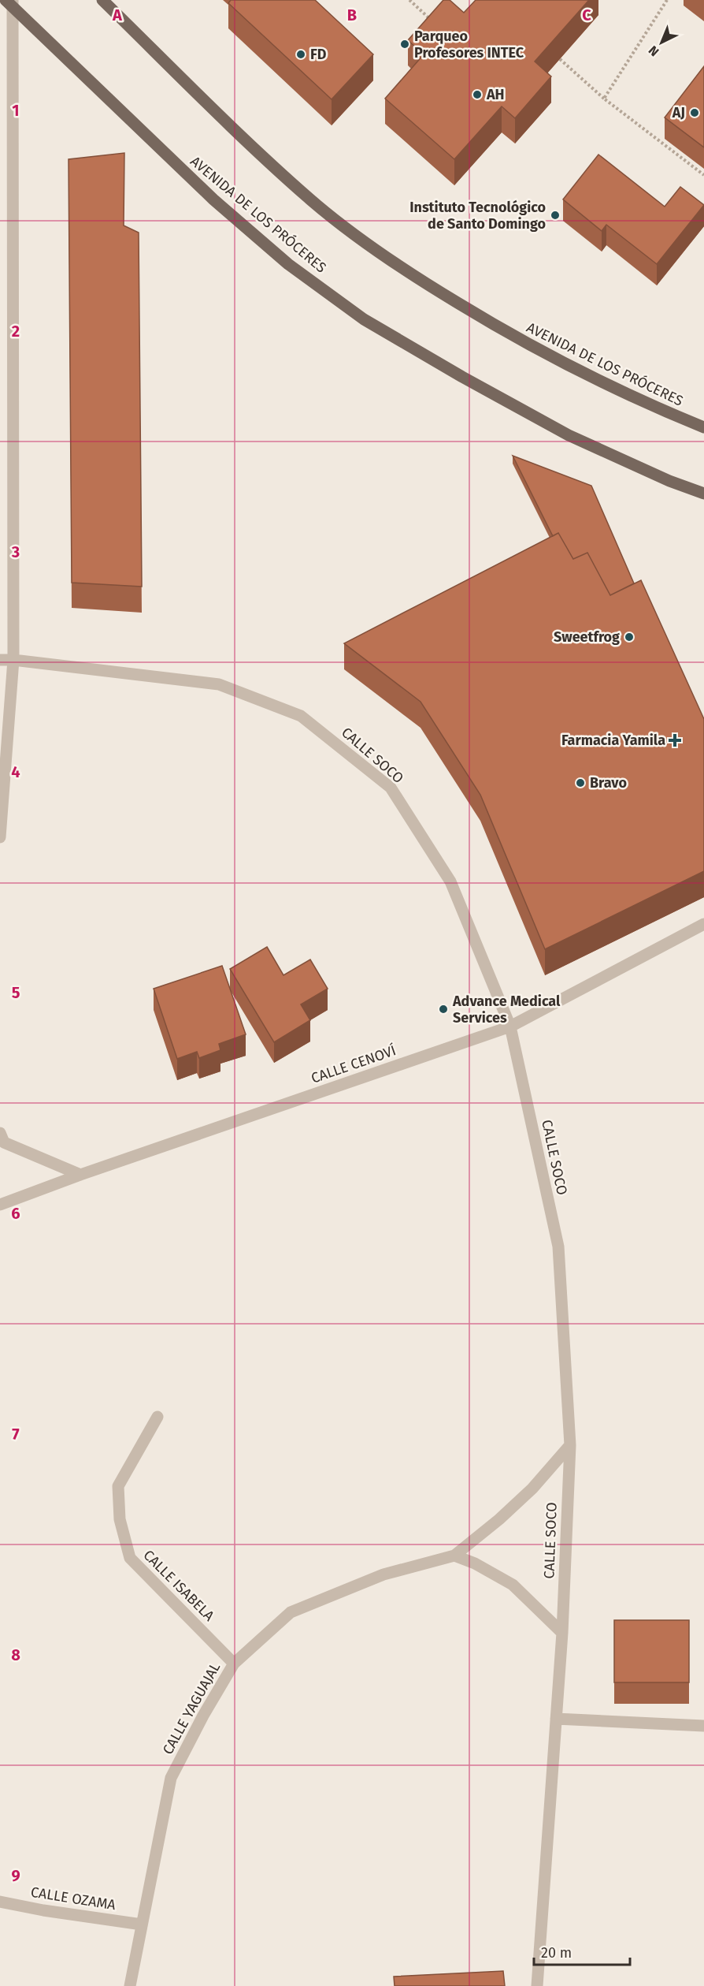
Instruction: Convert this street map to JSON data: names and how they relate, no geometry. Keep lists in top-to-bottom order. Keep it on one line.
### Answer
{"streets":{"main road":["AVENIDA DE LOS PRÓCERES"],"street":["CALLE SOCO","CALLE CENOVÍ","CALLE ISABELA","CALLE YAGUAJAL","CALLE OZAMA"]},"crossings":[["CALLE SOCO","CALLE CENOVÍ"],["CALLE ISABELA","CALLE YAGUAJAL"],["CALLE YAGUAJAL","CALLE OZAMA"]],"places":{"other":["Parqueo Profesores INTEC","FD","AH","AJ","Instituto Tecnológico de Santo Domingo","Sweetfrog","Bravo","Advance Medical Services"],"health":["Farmacia Yamila"]},"scale_bar":"20 m","north":"bottom left","grid":{"columns":["A","B","C"],"rows":["1","2","3","4","5","6","7","8","9"]}}
